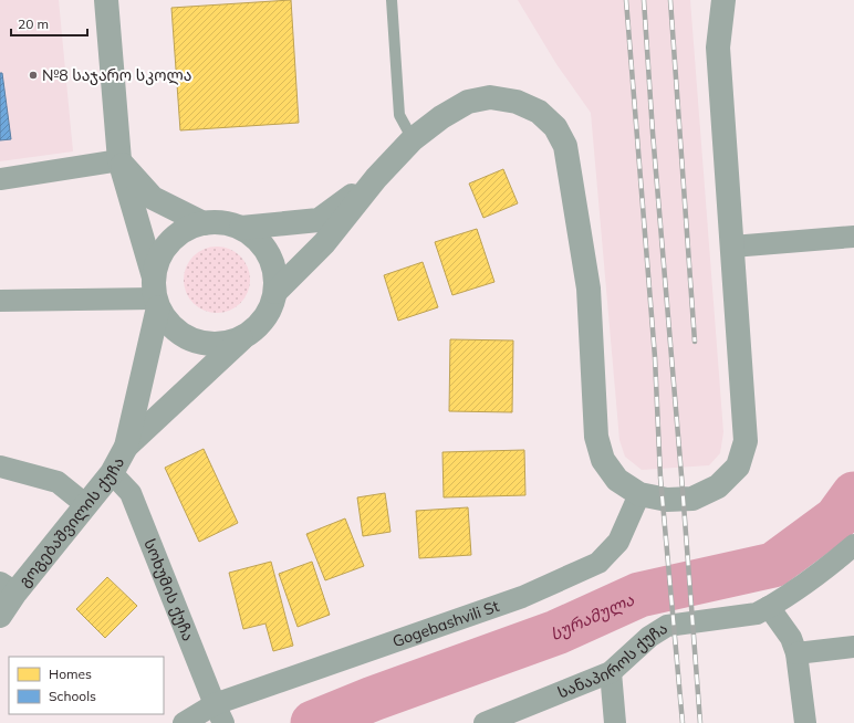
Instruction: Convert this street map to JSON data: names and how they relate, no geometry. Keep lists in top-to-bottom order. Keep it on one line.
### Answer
{"streets":{"street":["გოგებაშვილის ქუჩა","სოხუმის ქუჩა","Gogebashvili St","სანაპიროს ქუჩა"]},"crossings":[["გოგებაშვილის ქუჩა","სოხუმის ქუჩა"],["სოხუმის ქუჩა","Gogebashvili St"]],"water":["სურამულა"],"places":["№8 საჯარო სკოლა"],"legend":["Homes","Schools"],"scale_bar":"20 m"}
